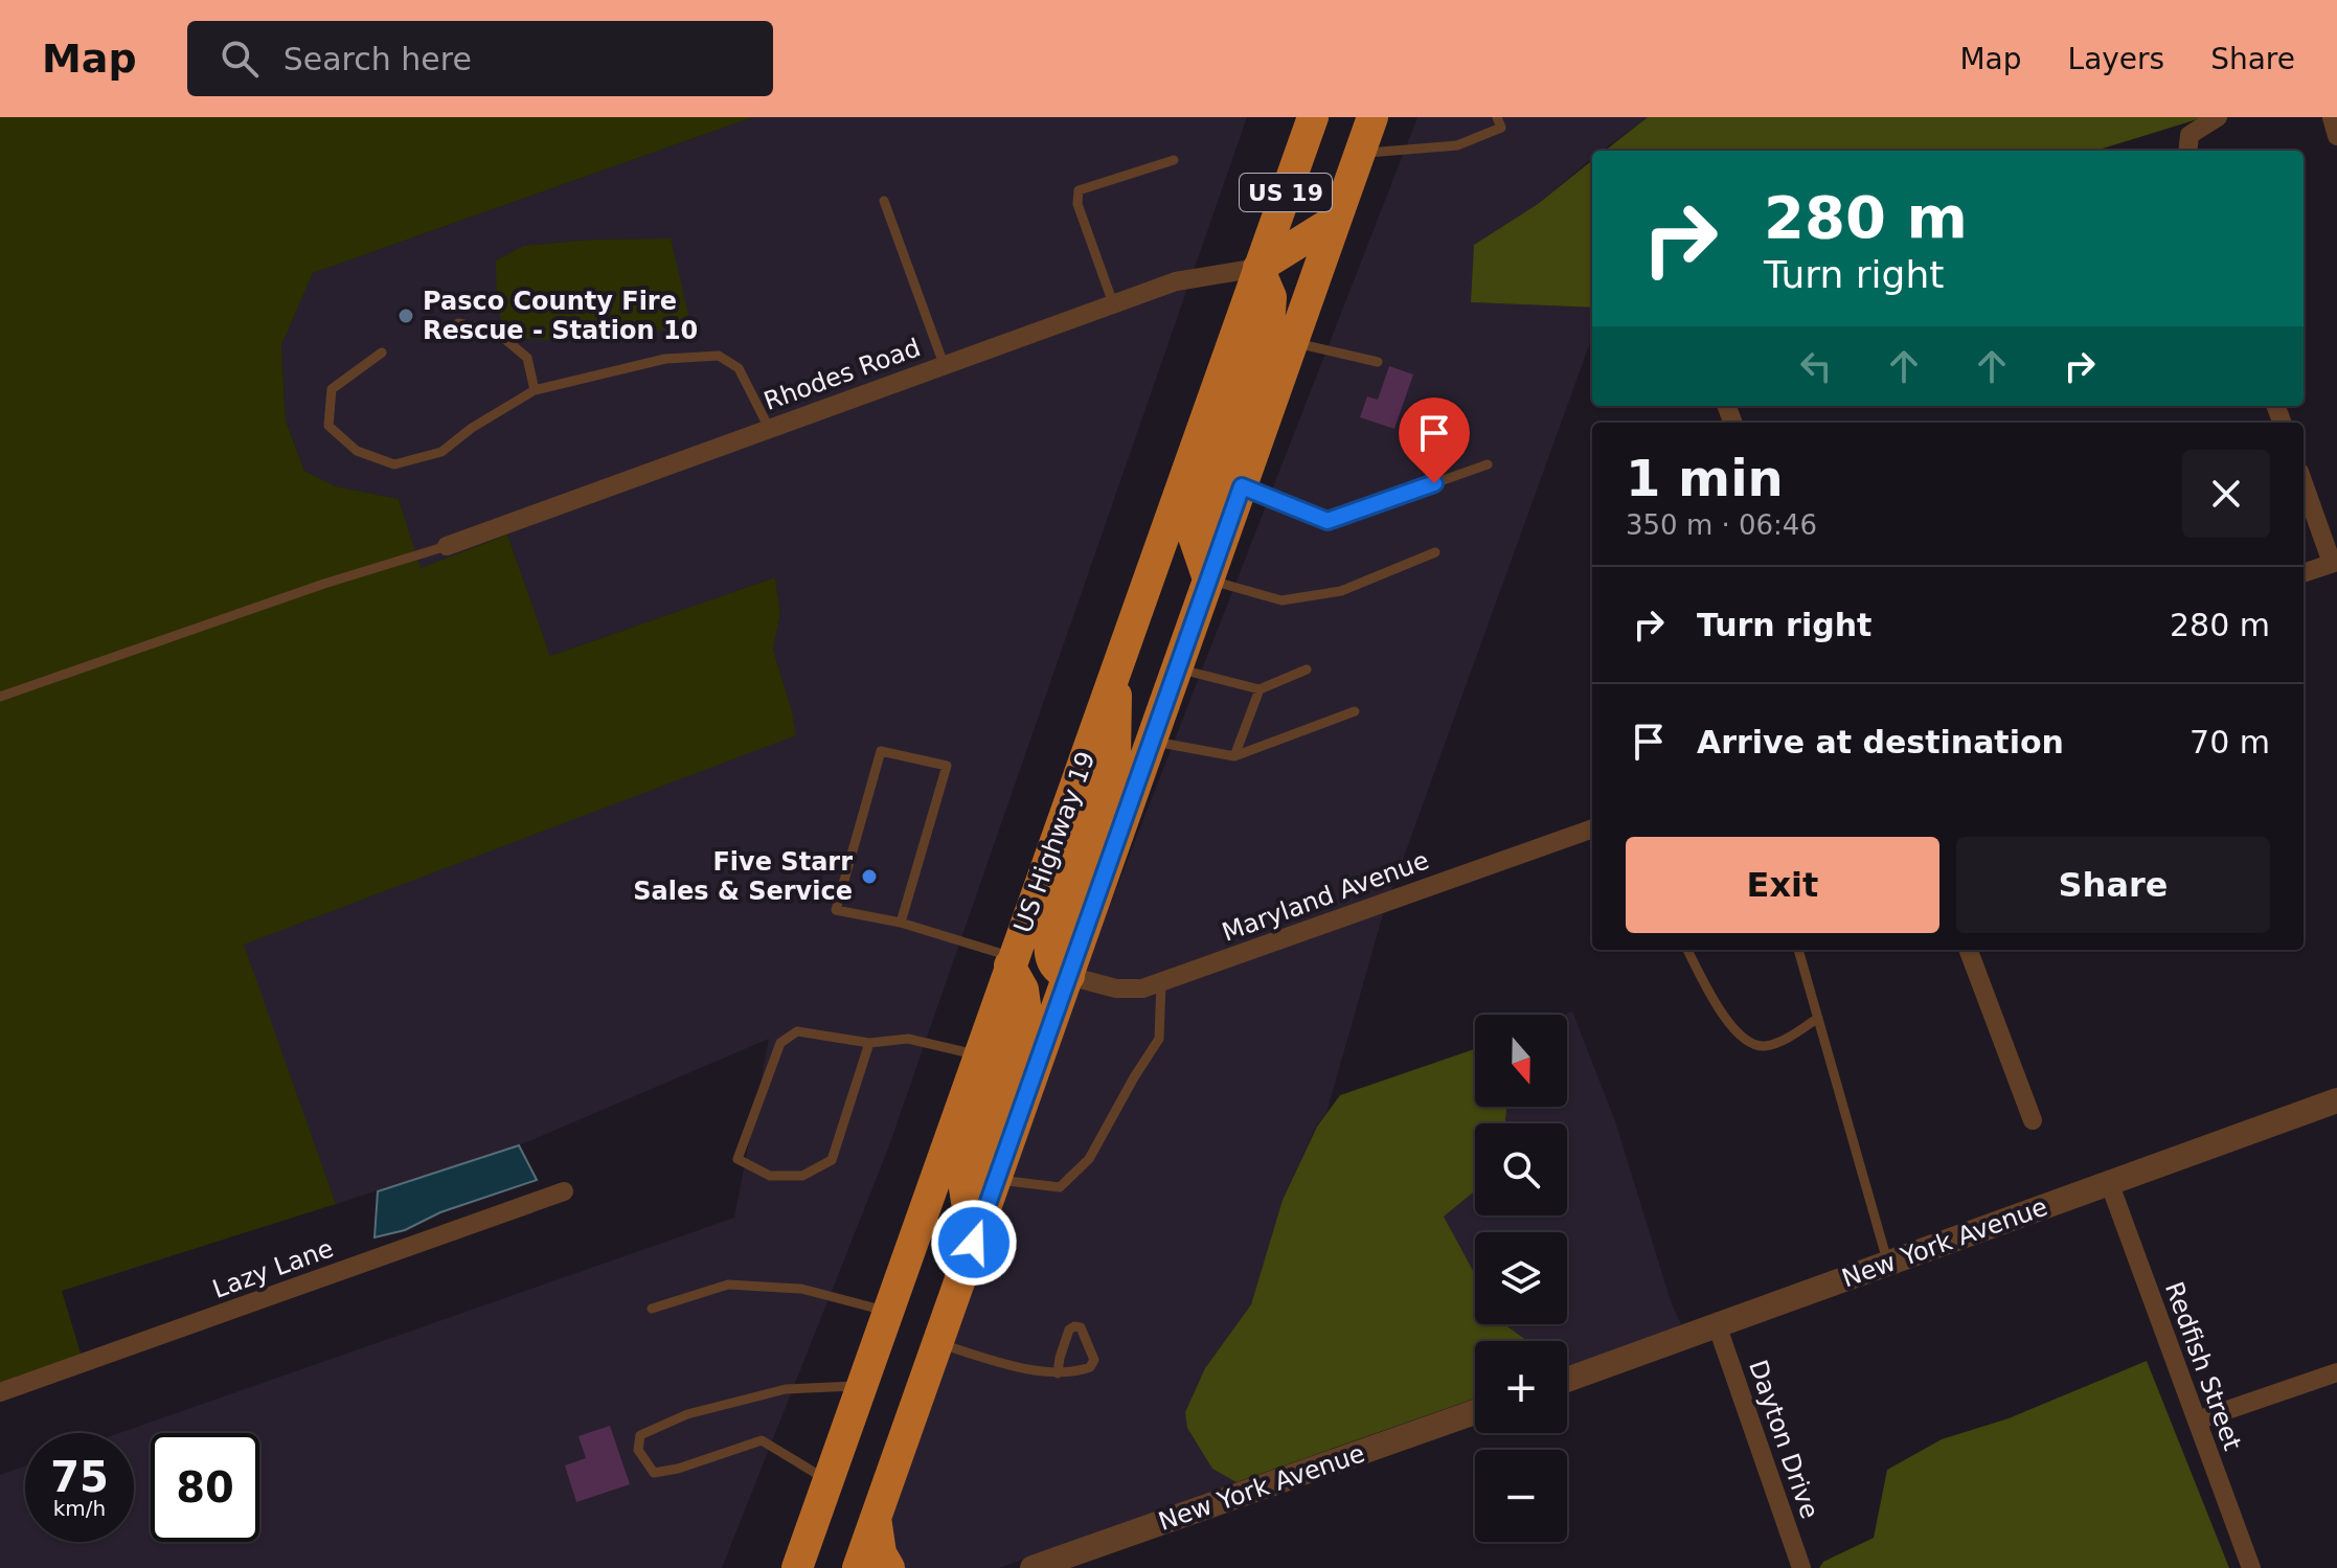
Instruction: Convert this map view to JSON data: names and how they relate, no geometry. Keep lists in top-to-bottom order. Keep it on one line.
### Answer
{"streets":{"highway":["US 19","US Highway 19"],"street":["Rhodes Road","Maryland Avenue","New York Avenue","Lazy Lane","Redfish Street","Dayton Drive"]},"crossings":[["US 19","Maryland Avenue"],["Rhodes Road","US Highway 19"],["New York Avenue","Redfish Street"],["New York Avenue","Dayton Drive"]],"places":["Pasco County Fire Rescue - Station 10","Five Starr Sales & Service"],"north":"bottom","page":{"header":"Map","search":"Search here","nav":["Map","Layers","Share"],"turn":["280 m","Turn right"],"heading":["1 min","350 m · 06:46"],"list":[{"name":"Turn right","value":"280 m"},{"name":"Arrive at destination","value":"70 m"}],"buttons":["Exit","Share"],"map_buttons":["+","−"],"speed":"75 km/h","limit":"80"}}
